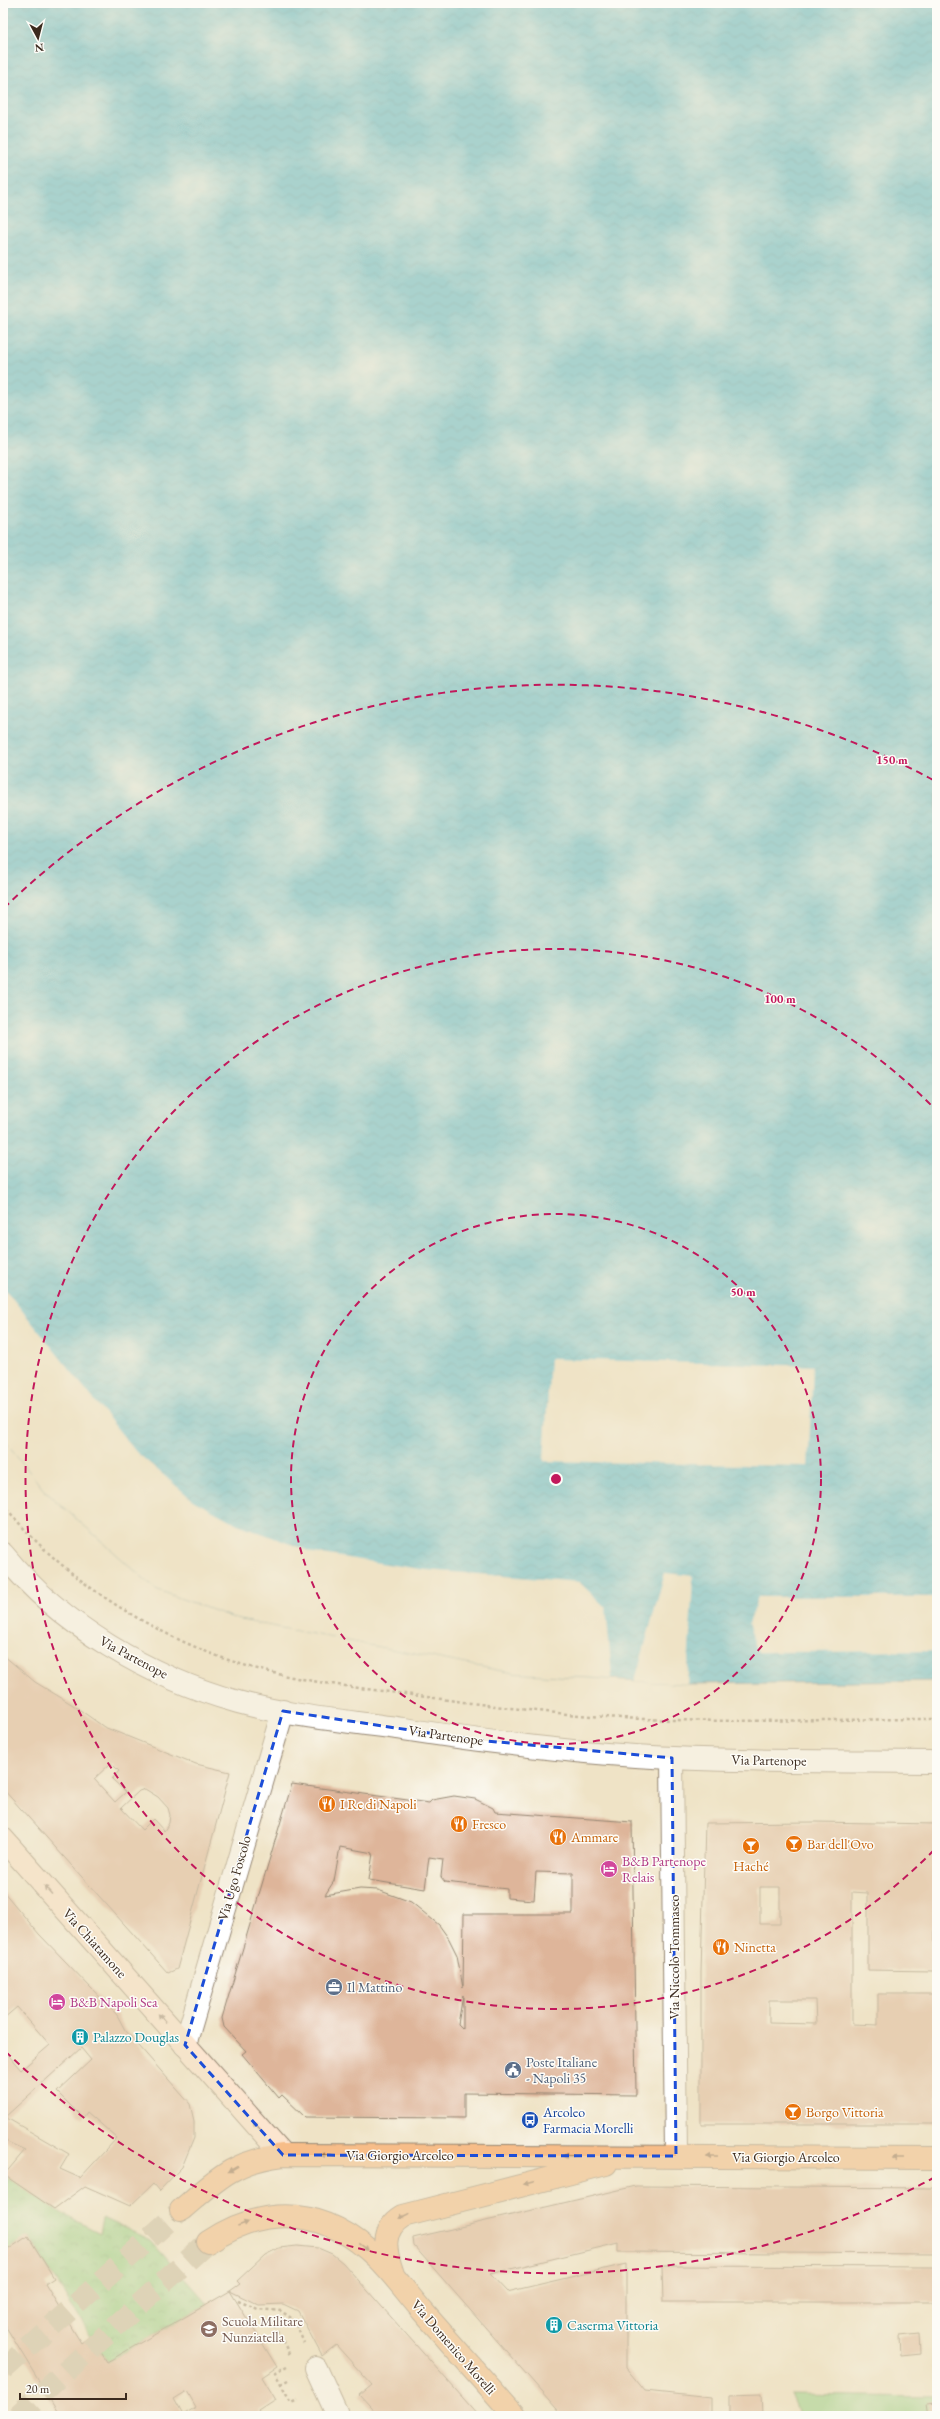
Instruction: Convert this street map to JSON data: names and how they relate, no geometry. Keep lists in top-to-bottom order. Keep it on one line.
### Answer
{"streets":{"main road":["Via Giorgio Arcoleo","Via Domenico Morelli"],"street":["Via Partenope","Via Ugo Foscolo","Via Chiatamone","Via Niccolò Tommaseo"]},"crossings":[["Via Partenope","Via Ugo Foscolo"],["Via Partenope","Via Niccolò Tommaseo"],["Via Ugo Foscolo","Via Chiatamone"],["Via Chiatamone","Via Giorgio Arcoleo"],["Via Niccolò Tommaseo","Via Giorgio Arcoleo"],["Via Giorgio Arcoleo","Via Domenico Morelli"]],"one_way":["Via Chiatamone","Via Giorgio Arcoleo","Via Domenico Morelli"],"places":{"restaurant":["I Re di Napoli","Fresco","Ammare","Ninetta"],"bar":["Bar dell'Ovo","Haché","Borgo Vittoria"],"hotel":["B&B Partenope Relais","B&B Napoli Sea"],"office":["Il Mattino"],"building":["Palazzo Douglas","Caserma Vittoria"],"public building":["Poste Italiane - Napoli 35"],"bus stop":["Arcoleo Farmacia Morelli"],"school or university":["Scuola Militare Nunziatella"]},"scale_bar":"20 m","north":"bottom","rings":["150 m","100 m","50 m"]}
